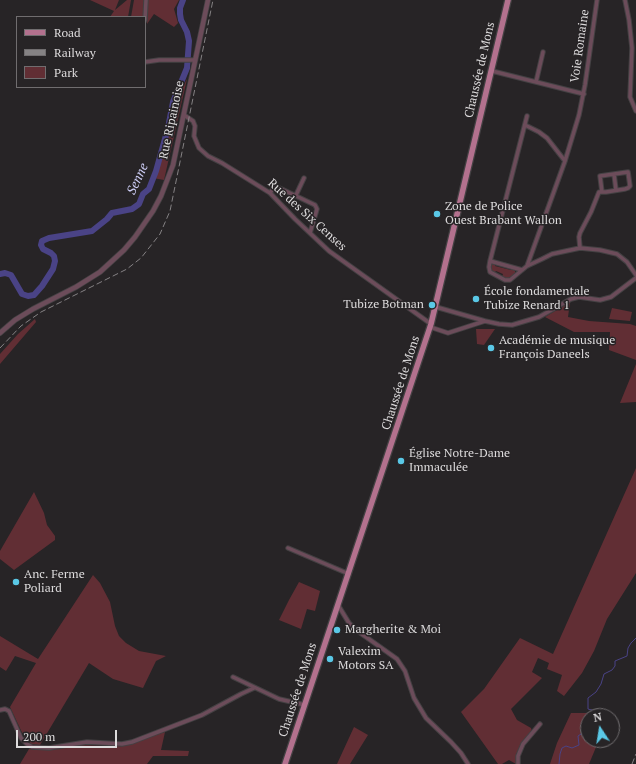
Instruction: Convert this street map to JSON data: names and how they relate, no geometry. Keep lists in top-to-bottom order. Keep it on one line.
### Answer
{"streets":{"main road":["Chaussée de Mons"],"street":["Voie Romaine","Rue Ripainoise","Rue des Six Censes"]},"crossings":[["Voie Romaine","Chaussée de Mons"],["Chaussée de Mons","Rue des Six Censes"],["Rue Ripainoise","Rue des Six Censes"]],"water":["Senne"],"places":["Zone de Police Ouest Brabant Wallon","École fondamentale Tubize Renard 1","Tubize Botman","Académie de musique François Daneels","Église Notre-Dame Immaculée","Anc. Ferme Poliard","Margherite & Moi","Valexim Motors SA"],"legend":["Road","Railway","Park"],"scale_bar":"200 m","north":"top"}
